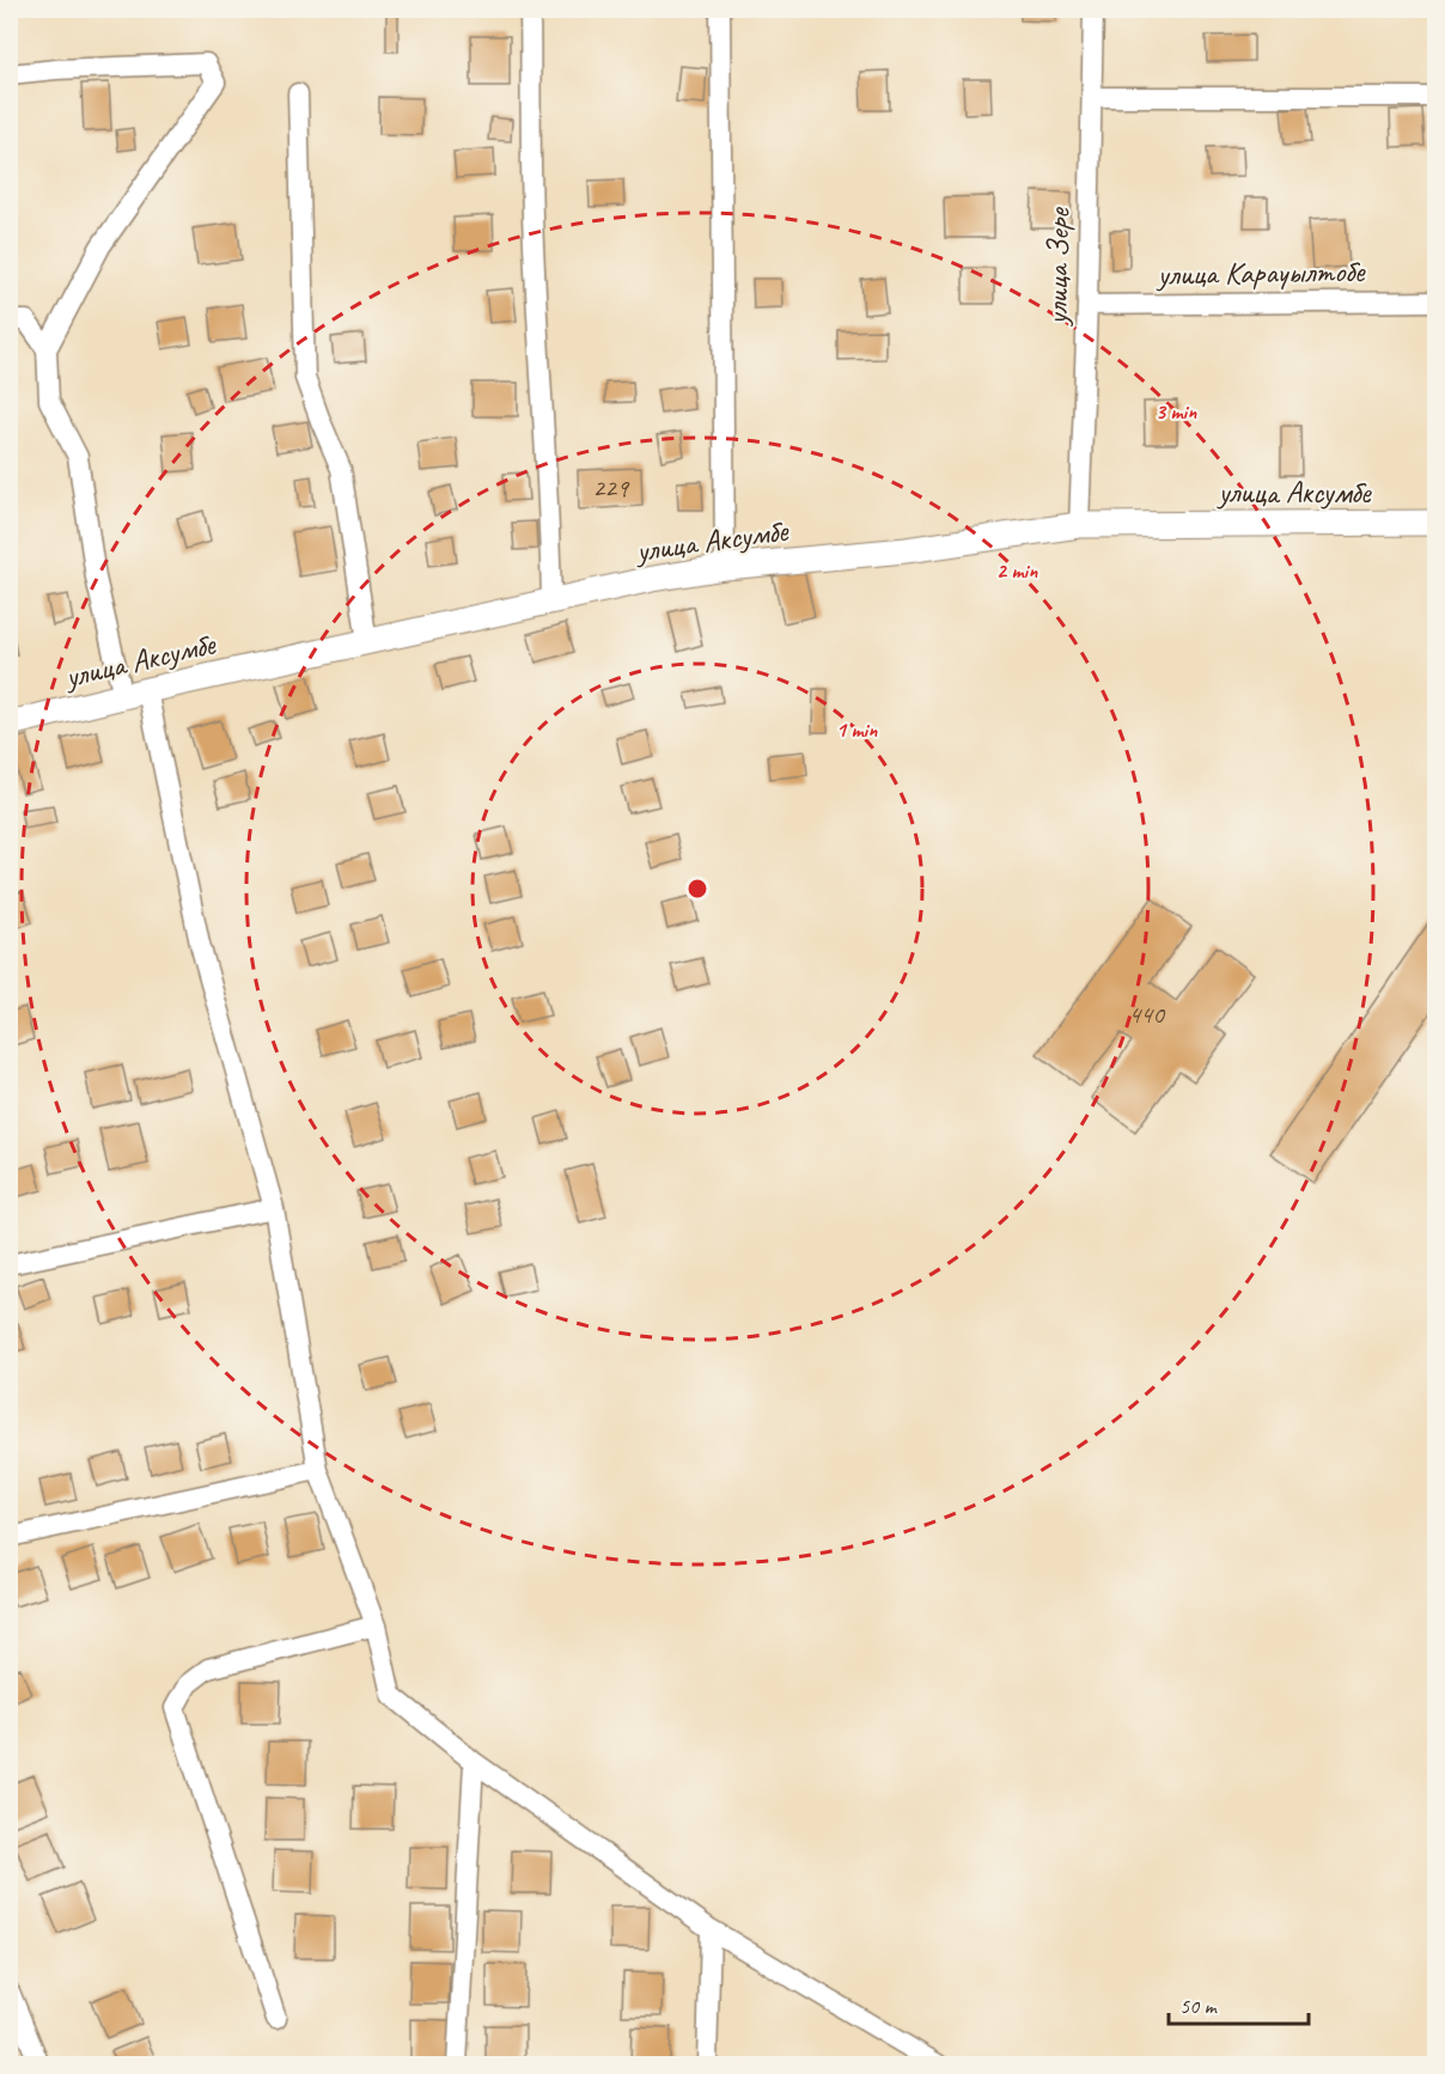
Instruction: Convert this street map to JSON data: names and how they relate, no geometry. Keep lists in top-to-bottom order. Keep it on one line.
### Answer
{"streets":{"main road":["улица Аксумбе"],"street":["улица Зере","улица Карауылтобе"]},"crossings":[["улица Зере","улица Карауылтобе"],["улица Зере","улица Аксумбе"]],"house_numbers":["229","440"],"scale_bar":"50 m","rings":["3 min","2 min","1 min"]}
